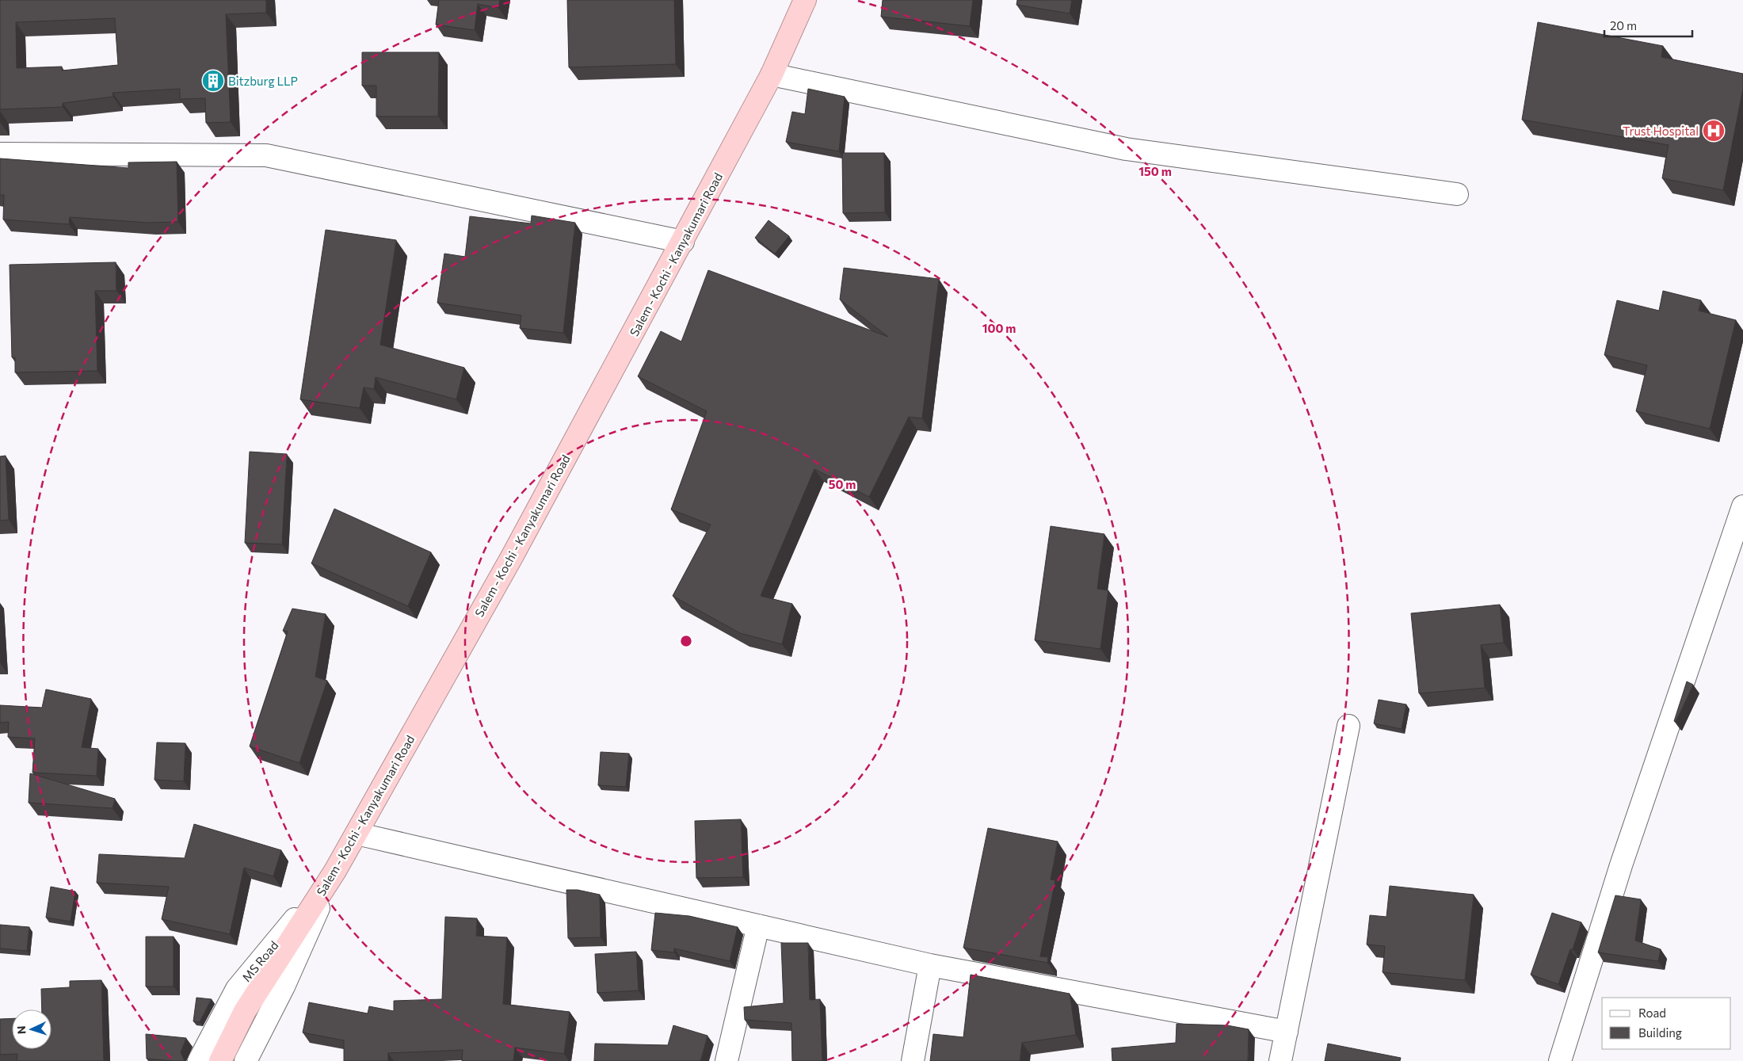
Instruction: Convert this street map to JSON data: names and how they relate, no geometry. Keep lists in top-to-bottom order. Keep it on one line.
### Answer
{"streets":{"highway":["Salem - Kochi - Kanyakumari Road"],"street":["MS Road"]},"crossings":[["Salem - Kochi - Kanyakumari Road","MS Road"]],"places":{"building":["Bitzburg LLP"],"hospital":["Trust Hospital"]},"legend":["Road","Building"],"scale_bar":"20 m","north":"left","rings":["150 m","100 m","50 m"]}
